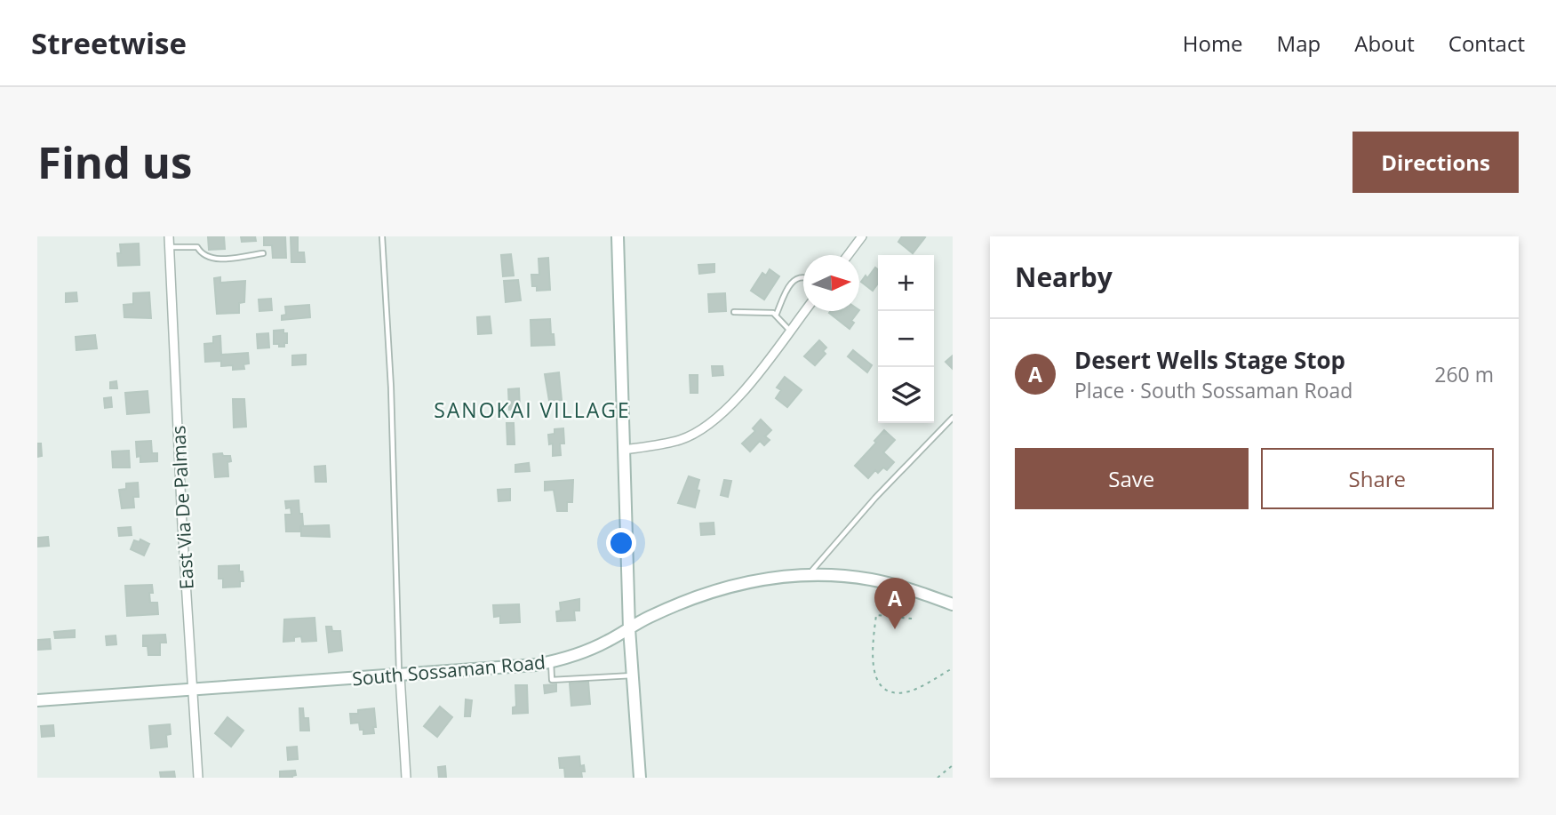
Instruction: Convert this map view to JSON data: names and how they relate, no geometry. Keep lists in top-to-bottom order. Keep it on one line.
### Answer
{"streets":{"main road":["South Sossaman Road"],"street":["East Via De Palmas"]},"crossings":[["East Via De Palmas","South Sossaman Road"]],"districts":["SANOKAI VILLAGE"],"north":"right","page":{"header":"Streetwise","nav":["Home","Map","About","Contact"],"buttons":["Directions",["Save","Share"]],"title":"Find us","heading":"Nearby","map_buttons":["+","−"],"list":[{"mark":"A","name":"Desert Wells Stage Stop","note":"Place · South Sossaman Road","value":"260 m"}],"pins":"A"}}
